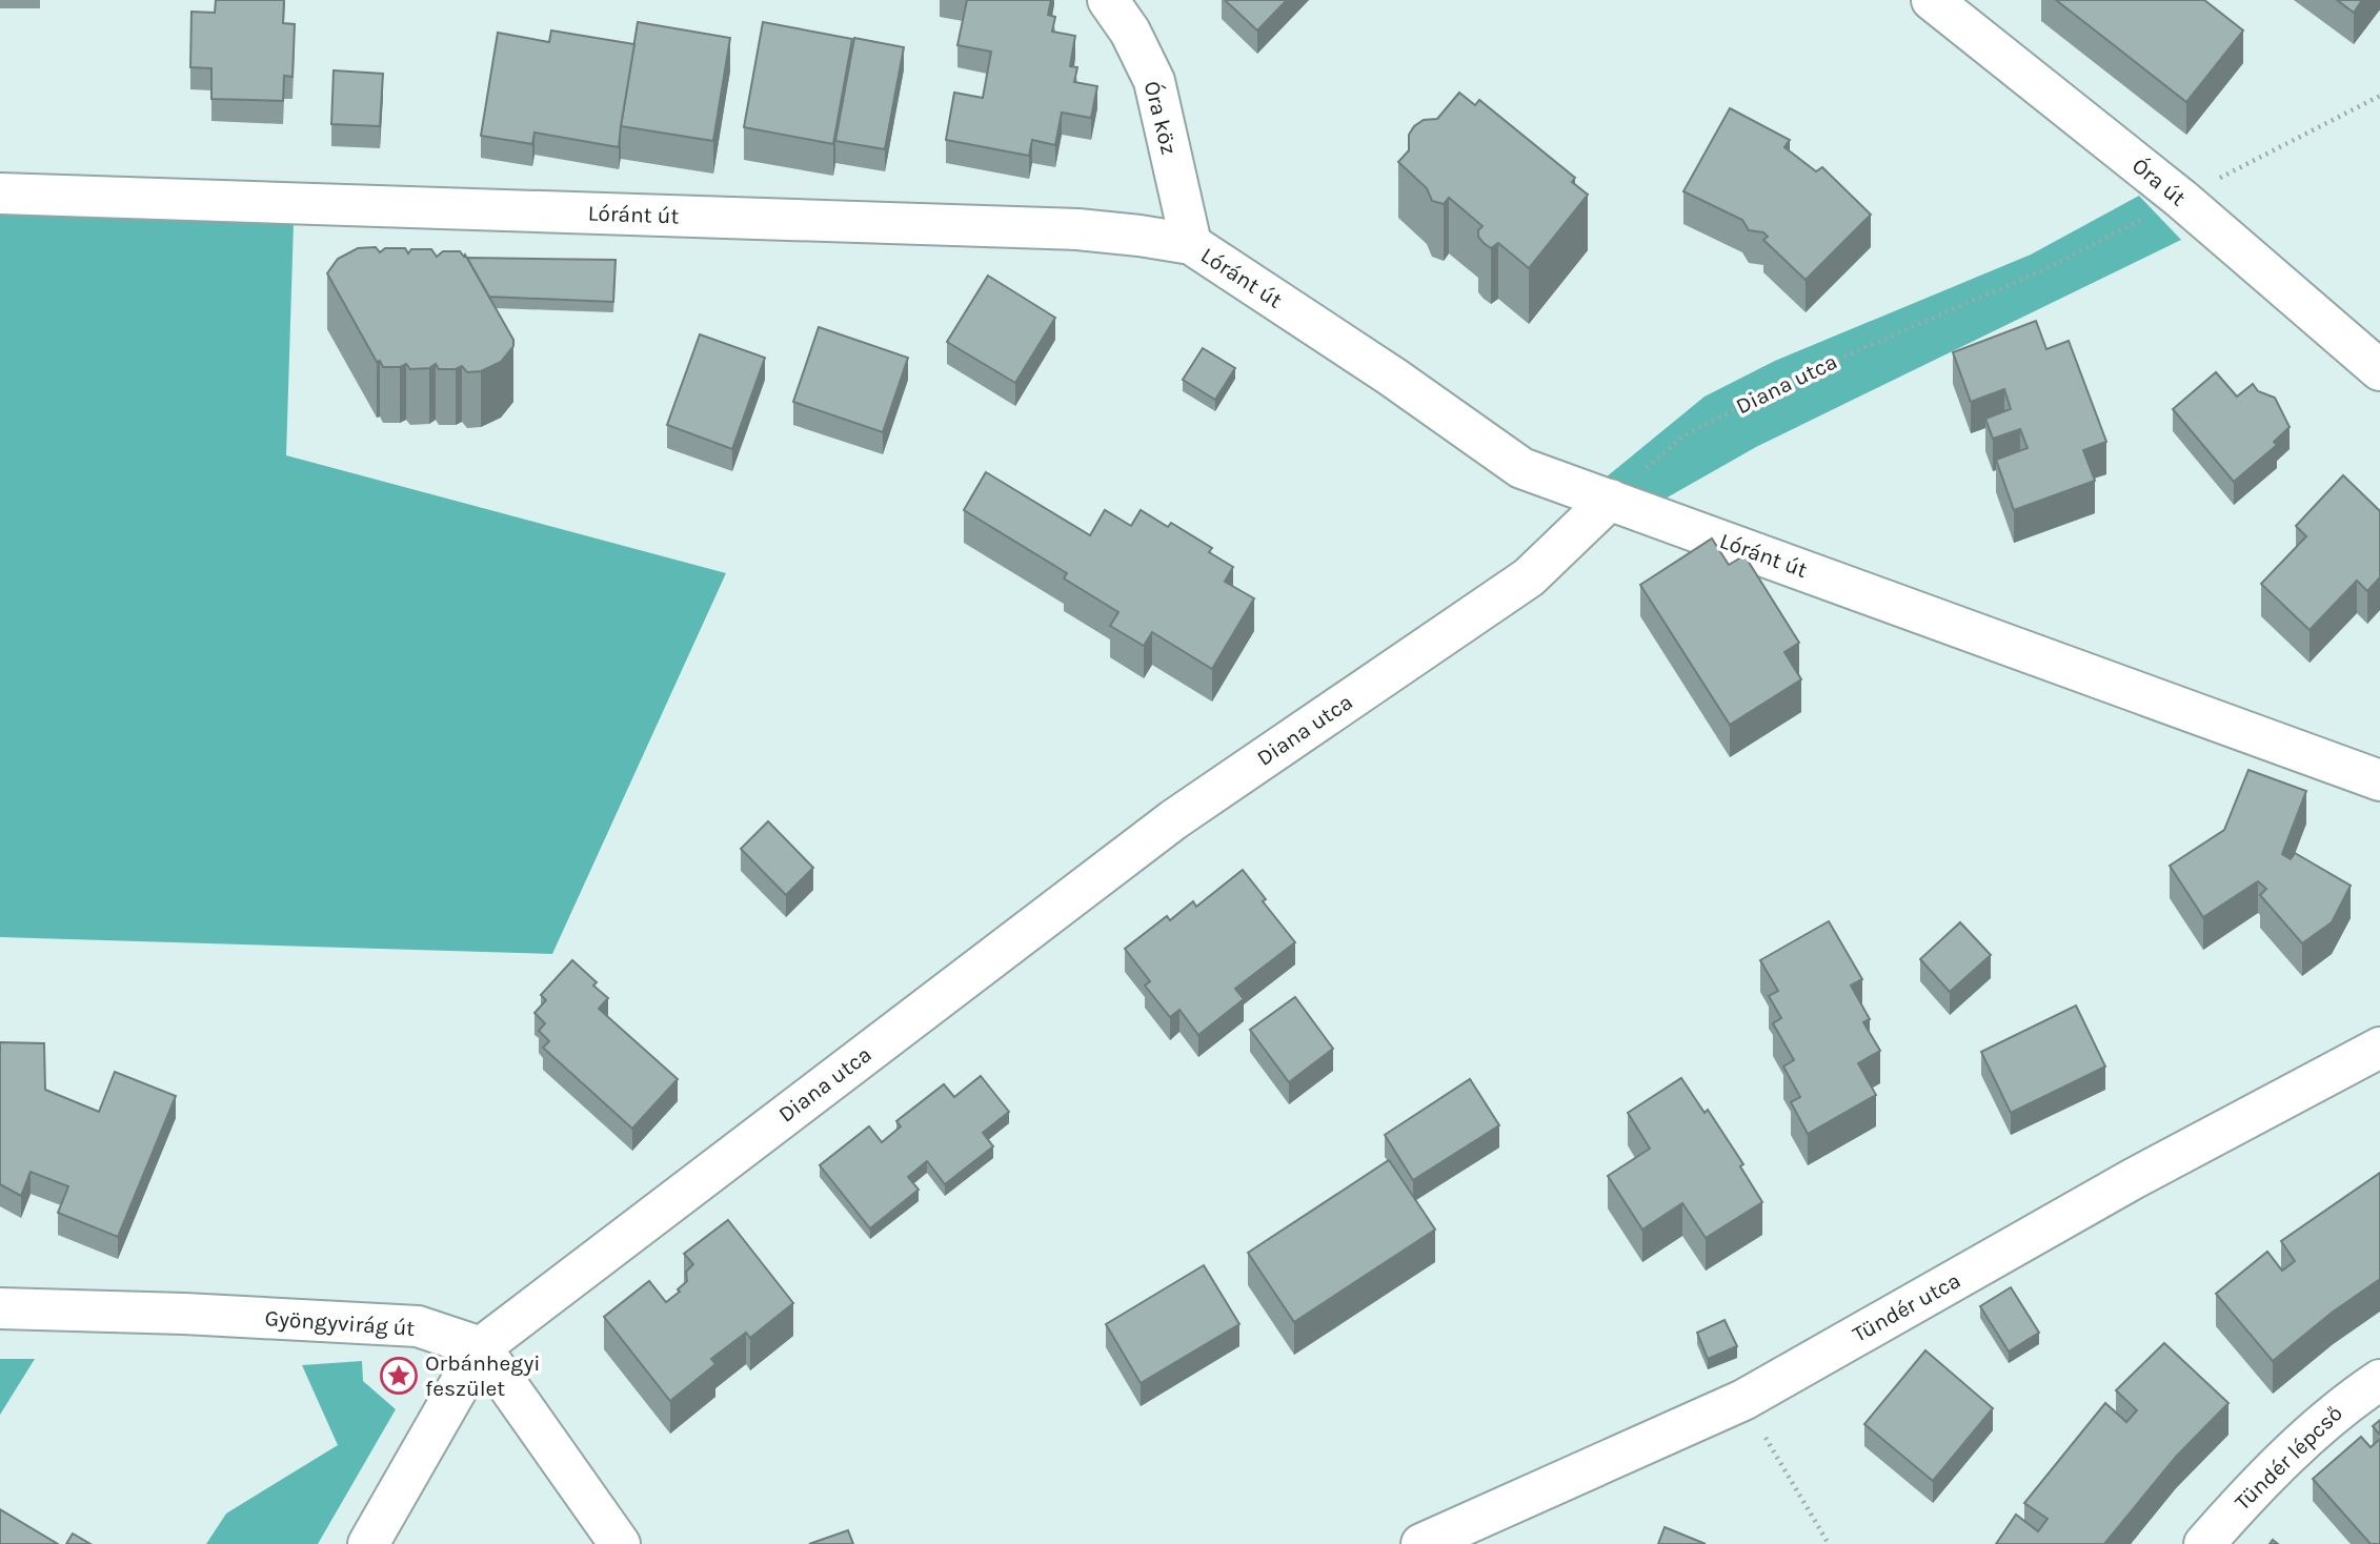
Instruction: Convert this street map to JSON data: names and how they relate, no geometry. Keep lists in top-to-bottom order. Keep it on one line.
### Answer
{"streets":{"street":["Óra köz","Óra út","Lóránt út","Diana utca","Tündér utca","Gyöngyvirág út","Tündér lépcső"]},"crossings":[["Óra köz","Lóránt út"],["Óra út","Diana utca"],["Lóránt út","Diana utca"],["Diana utca","Gyöngyvirág út"]],"places":{"place":["Orbánhegyi feszület"]}}
